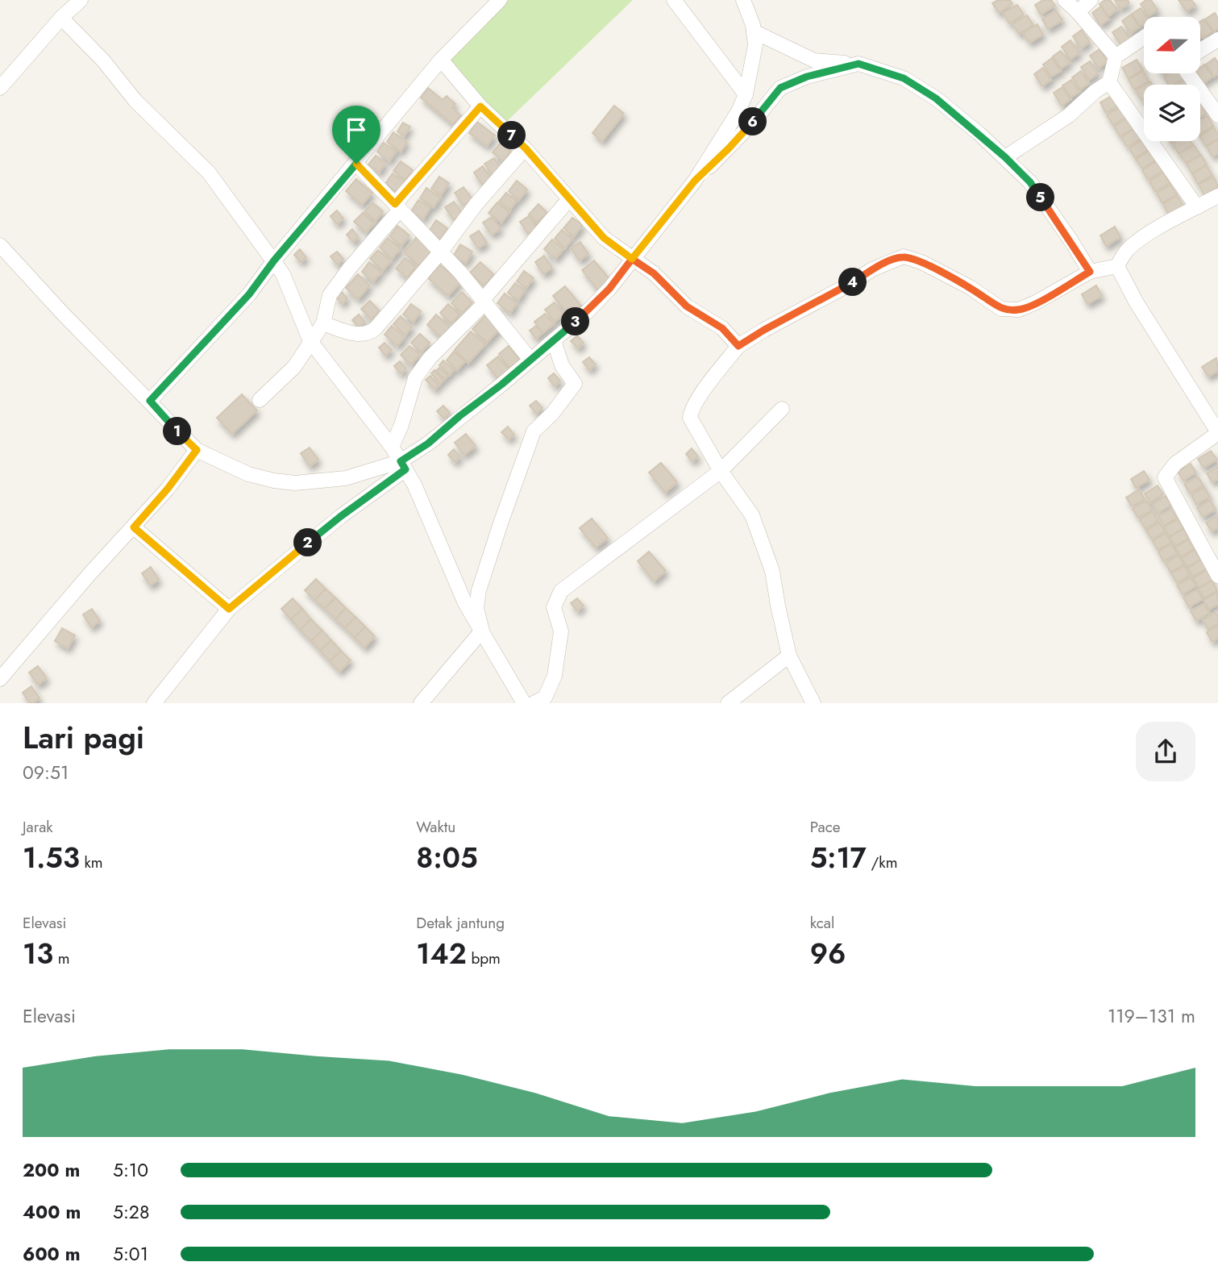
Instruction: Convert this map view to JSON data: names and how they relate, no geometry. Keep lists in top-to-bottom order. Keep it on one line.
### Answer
{"north":"left","page":{"pins":["6","7","5","4","3","1","2"],"heading":["Lari pagi","09:51"],"stats":[["Jarak","1.53 km"],["Waktu","8:05"],["Pace","5:17 /km"],["Elevasi","13 m"],["Detak jantung","142 bpm"],["kcal","96"]],"chart":["Elevasi","119–131 m"],"list":[{"name":"200 m","note":"5:10"},{"name":"400 m","note":"5:28"},{"name":"600 m","note":"5:01"}]}}
